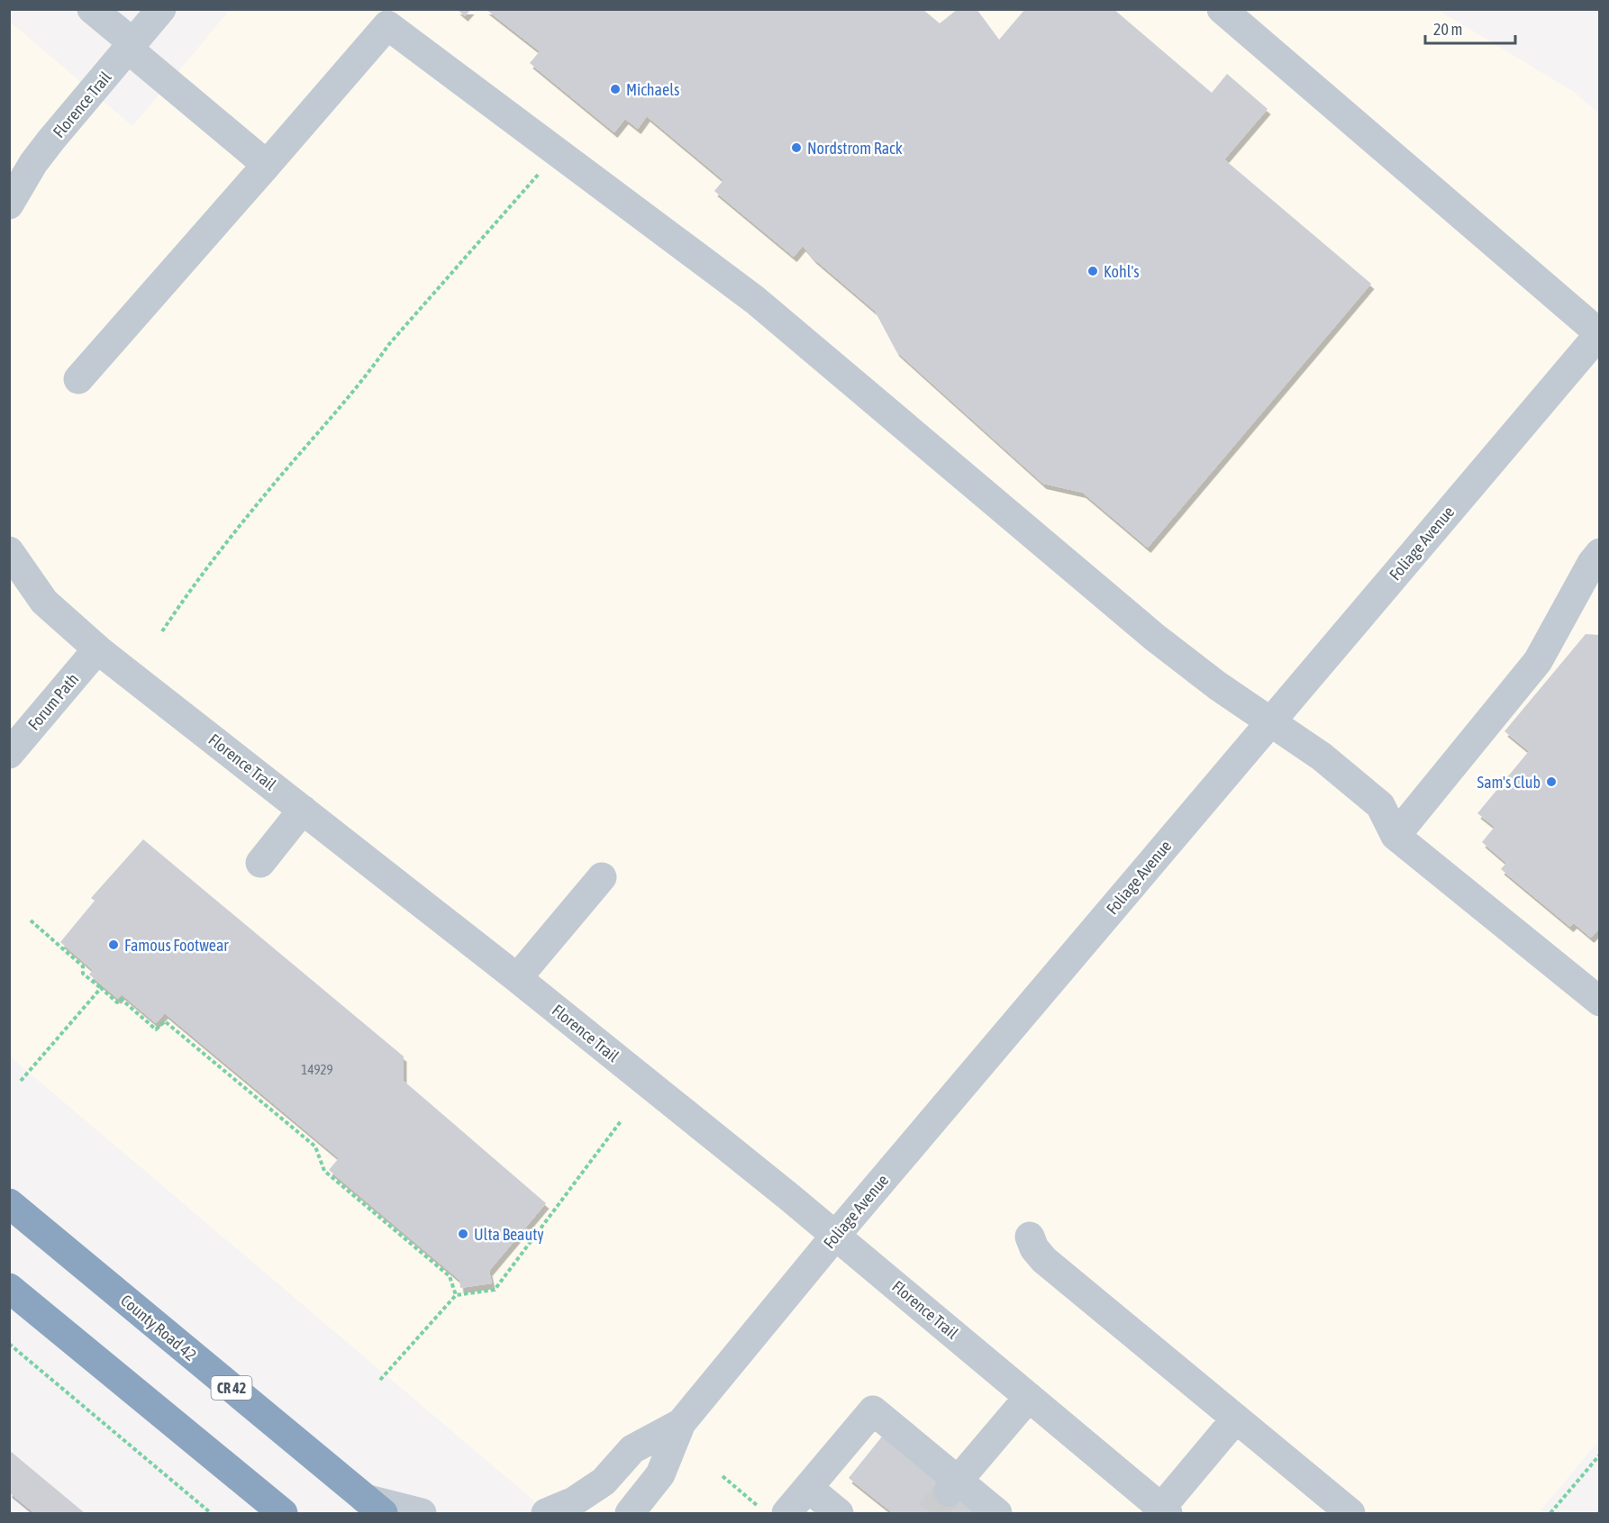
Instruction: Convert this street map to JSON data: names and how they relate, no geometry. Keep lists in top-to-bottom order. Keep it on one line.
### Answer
{"streets":{"highway":["County Road 42","CR 42"],"street":["Florence Trail","Foliage Avenue","Forum Path"]},"crossings":[["Florence Trail","Foliage Avenue"],["Florence Trail","Forum Path"]],"places":["Michaels","Nordstrom Rack","Kohl's","Sam's Club","Famous Footwear","Ulta Beauty"],"house_numbers":["14929"],"scale_bar":"20 m"}
